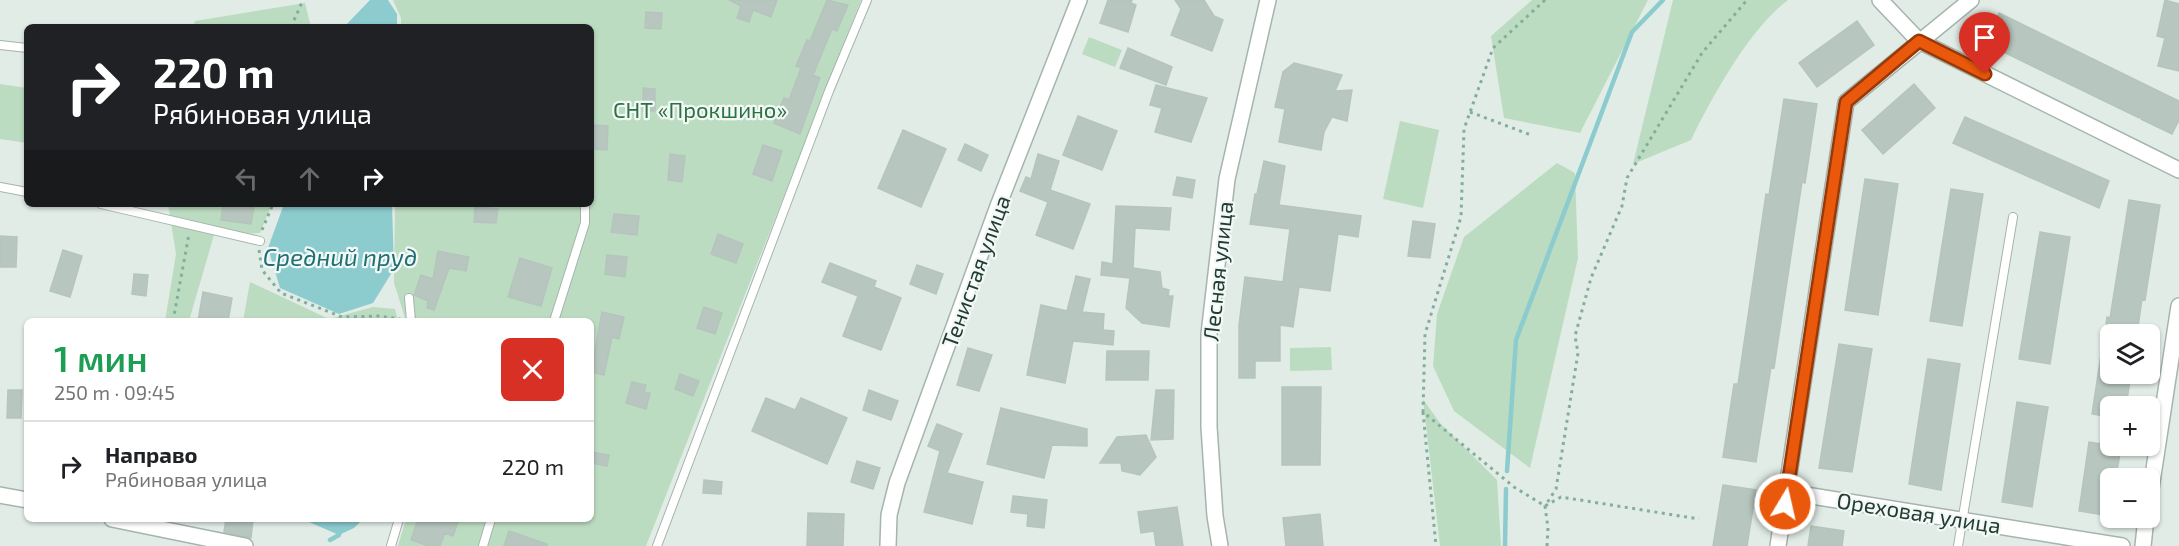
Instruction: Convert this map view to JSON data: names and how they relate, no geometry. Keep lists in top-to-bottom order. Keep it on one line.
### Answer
{"streets":{"street":["Тенистая улица","Лесная улица","Ореховая улица"]},"water":["Средний пруд"],"parks":["СНТ «Прокшино»"],"page":{"turn":["220 m","Рябиновая улица"],"heading":["1 мин","250 m · 09:45"],"map_buttons":["+","−"],"list":[{"name":"Направо","note":"Рябиновая улица","value":"220 m"}]}}
